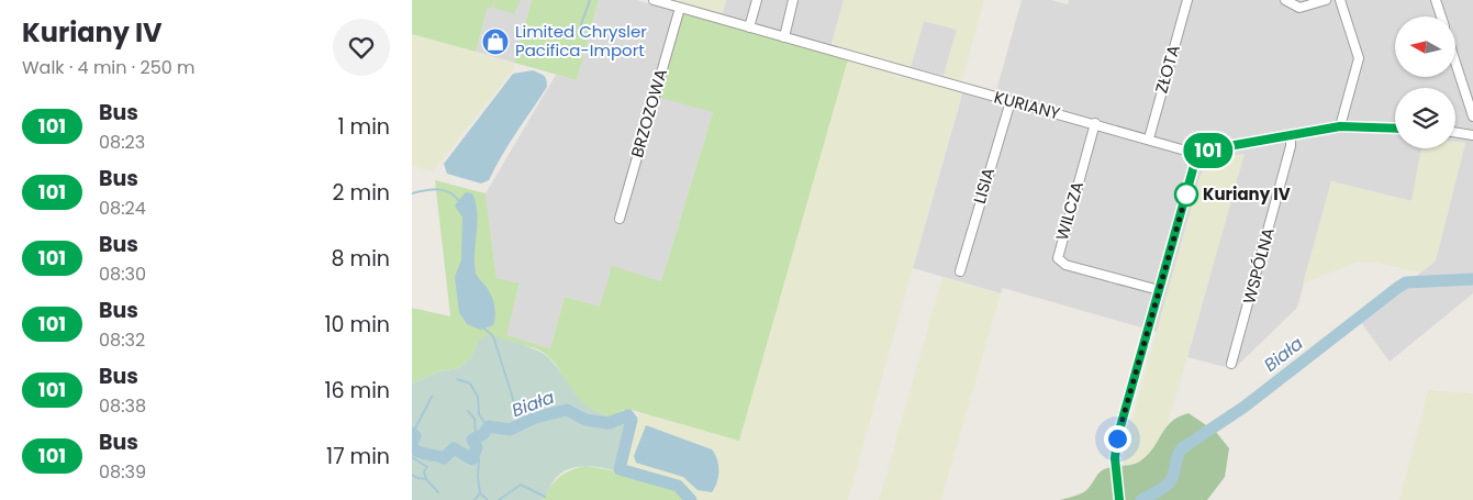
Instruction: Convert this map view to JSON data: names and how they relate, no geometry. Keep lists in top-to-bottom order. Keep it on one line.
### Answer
{"streets":{"street":["ZŁOTA","KURIANY","BRZOZOWA","LISIA","WILCZA","WSPÓLNA"]},"crossings":[["ZŁOTA","KURIANY"],["KURIANY","BRZOZOWA"],["KURIANY","LISIA"],["KURIANY","WILCZA"]],"water":["Biała"],"places":{"shop":["Limited Chrysler Pacifica-Import"],"other":["Kuriany IV"]},"lines":["bus line 101"],"north":"left","page":{"heading":["Kuriany IV","Walk · 4 min · 250 m"],"on_map":"101","list":[{"mark":"101","name":"Bus","note":"08:23","value":"1 min"},{"mark":"101","name":"Bus","note":"08:24","value":"2 min"},{"mark":"101","name":"Bus","note":"08:30","value":"8 min"},{"mark":"101","name":"Bus","note":"08:32","value":"10 min"},{"mark":"101","name":"Bus","note":"08:38","value":"16 min"},{"mark":"101","name":"Bus","note":"08:39","value":"17 min"}]}}
